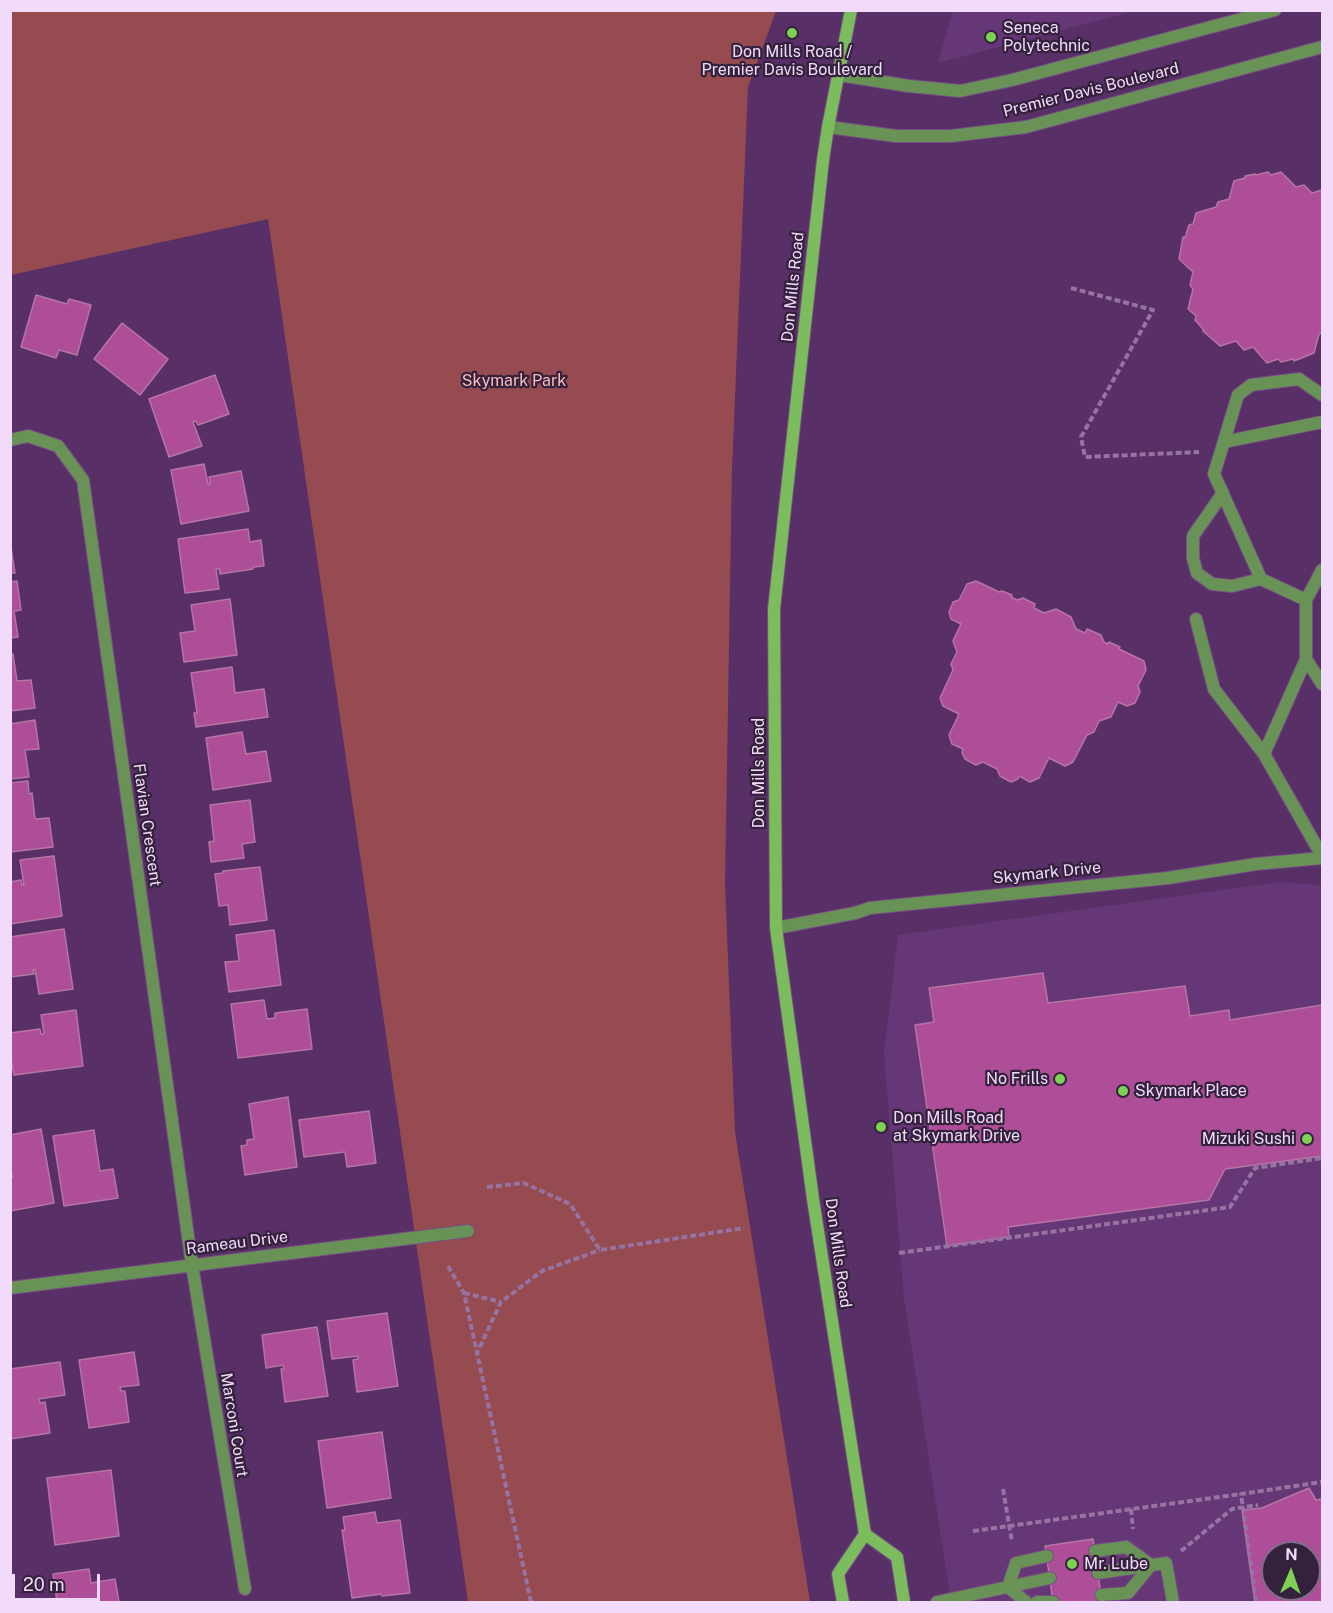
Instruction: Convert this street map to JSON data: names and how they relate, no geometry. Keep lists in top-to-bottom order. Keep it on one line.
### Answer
{"streets":{"main road":["Don Mills Road"],"street":["Premier Davis Boulevard","Flavian Crescent","Skymark Drive","Rameau Drive","Marconi Court"]},"crossings":[["Premier Davis Boulevard","Don Mills Road"],["Don Mills Road","Skymark Drive"],["Flavian Crescent","Rameau Drive"],["Flavian Crescent","Marconi Court"],["Rameau Drive","Marconi Court"]],"parks":["Skymark Park"],"places":["Don Mills Road / Premier Davis Boulevard","Seneca Polytechnic","No Frills","Skymark Place","Don Mills Road at Skymark Drive","Mizuki Sushi","Mr. Lube"],"scale_bar":"20 m","north":"top"}
